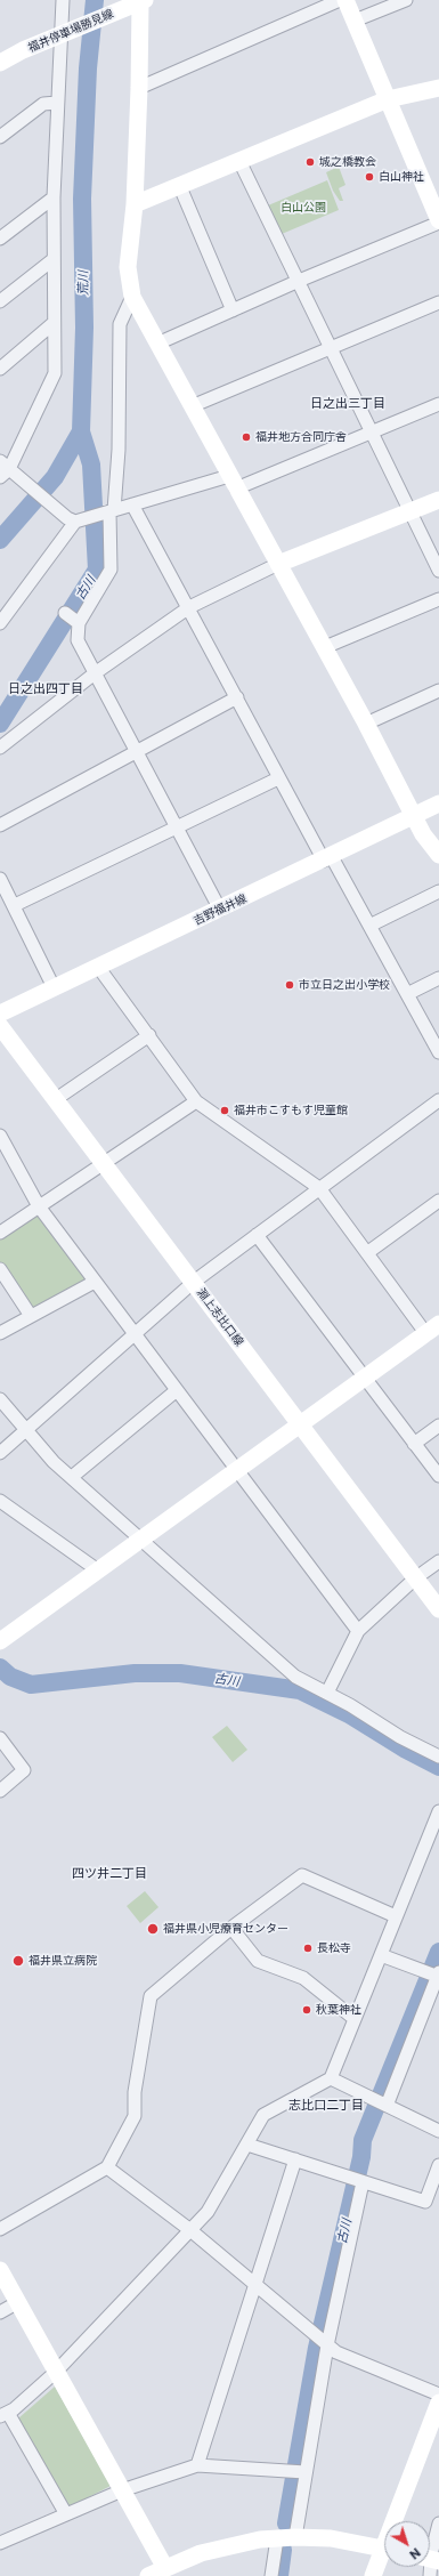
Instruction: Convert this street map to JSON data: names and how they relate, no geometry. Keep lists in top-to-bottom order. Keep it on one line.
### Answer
{"streets":{"street":["福井停車場勝見線","吉野福井線","淵上志比口線"]},"districts":["日之出三丁目","日之出四丁目","四ツ井二丁目","志比口二丁目"],"water":["荒川","古川"],"parks":["白山公園"],"places":["城之橋教会","白山神社","福井地方合同庁舎","市立日之出小学校","福井市こすもす児童館","福井県小児療育センター","長松寺","福井県立病院","秋葉神社"],"north":"bottom right"}
